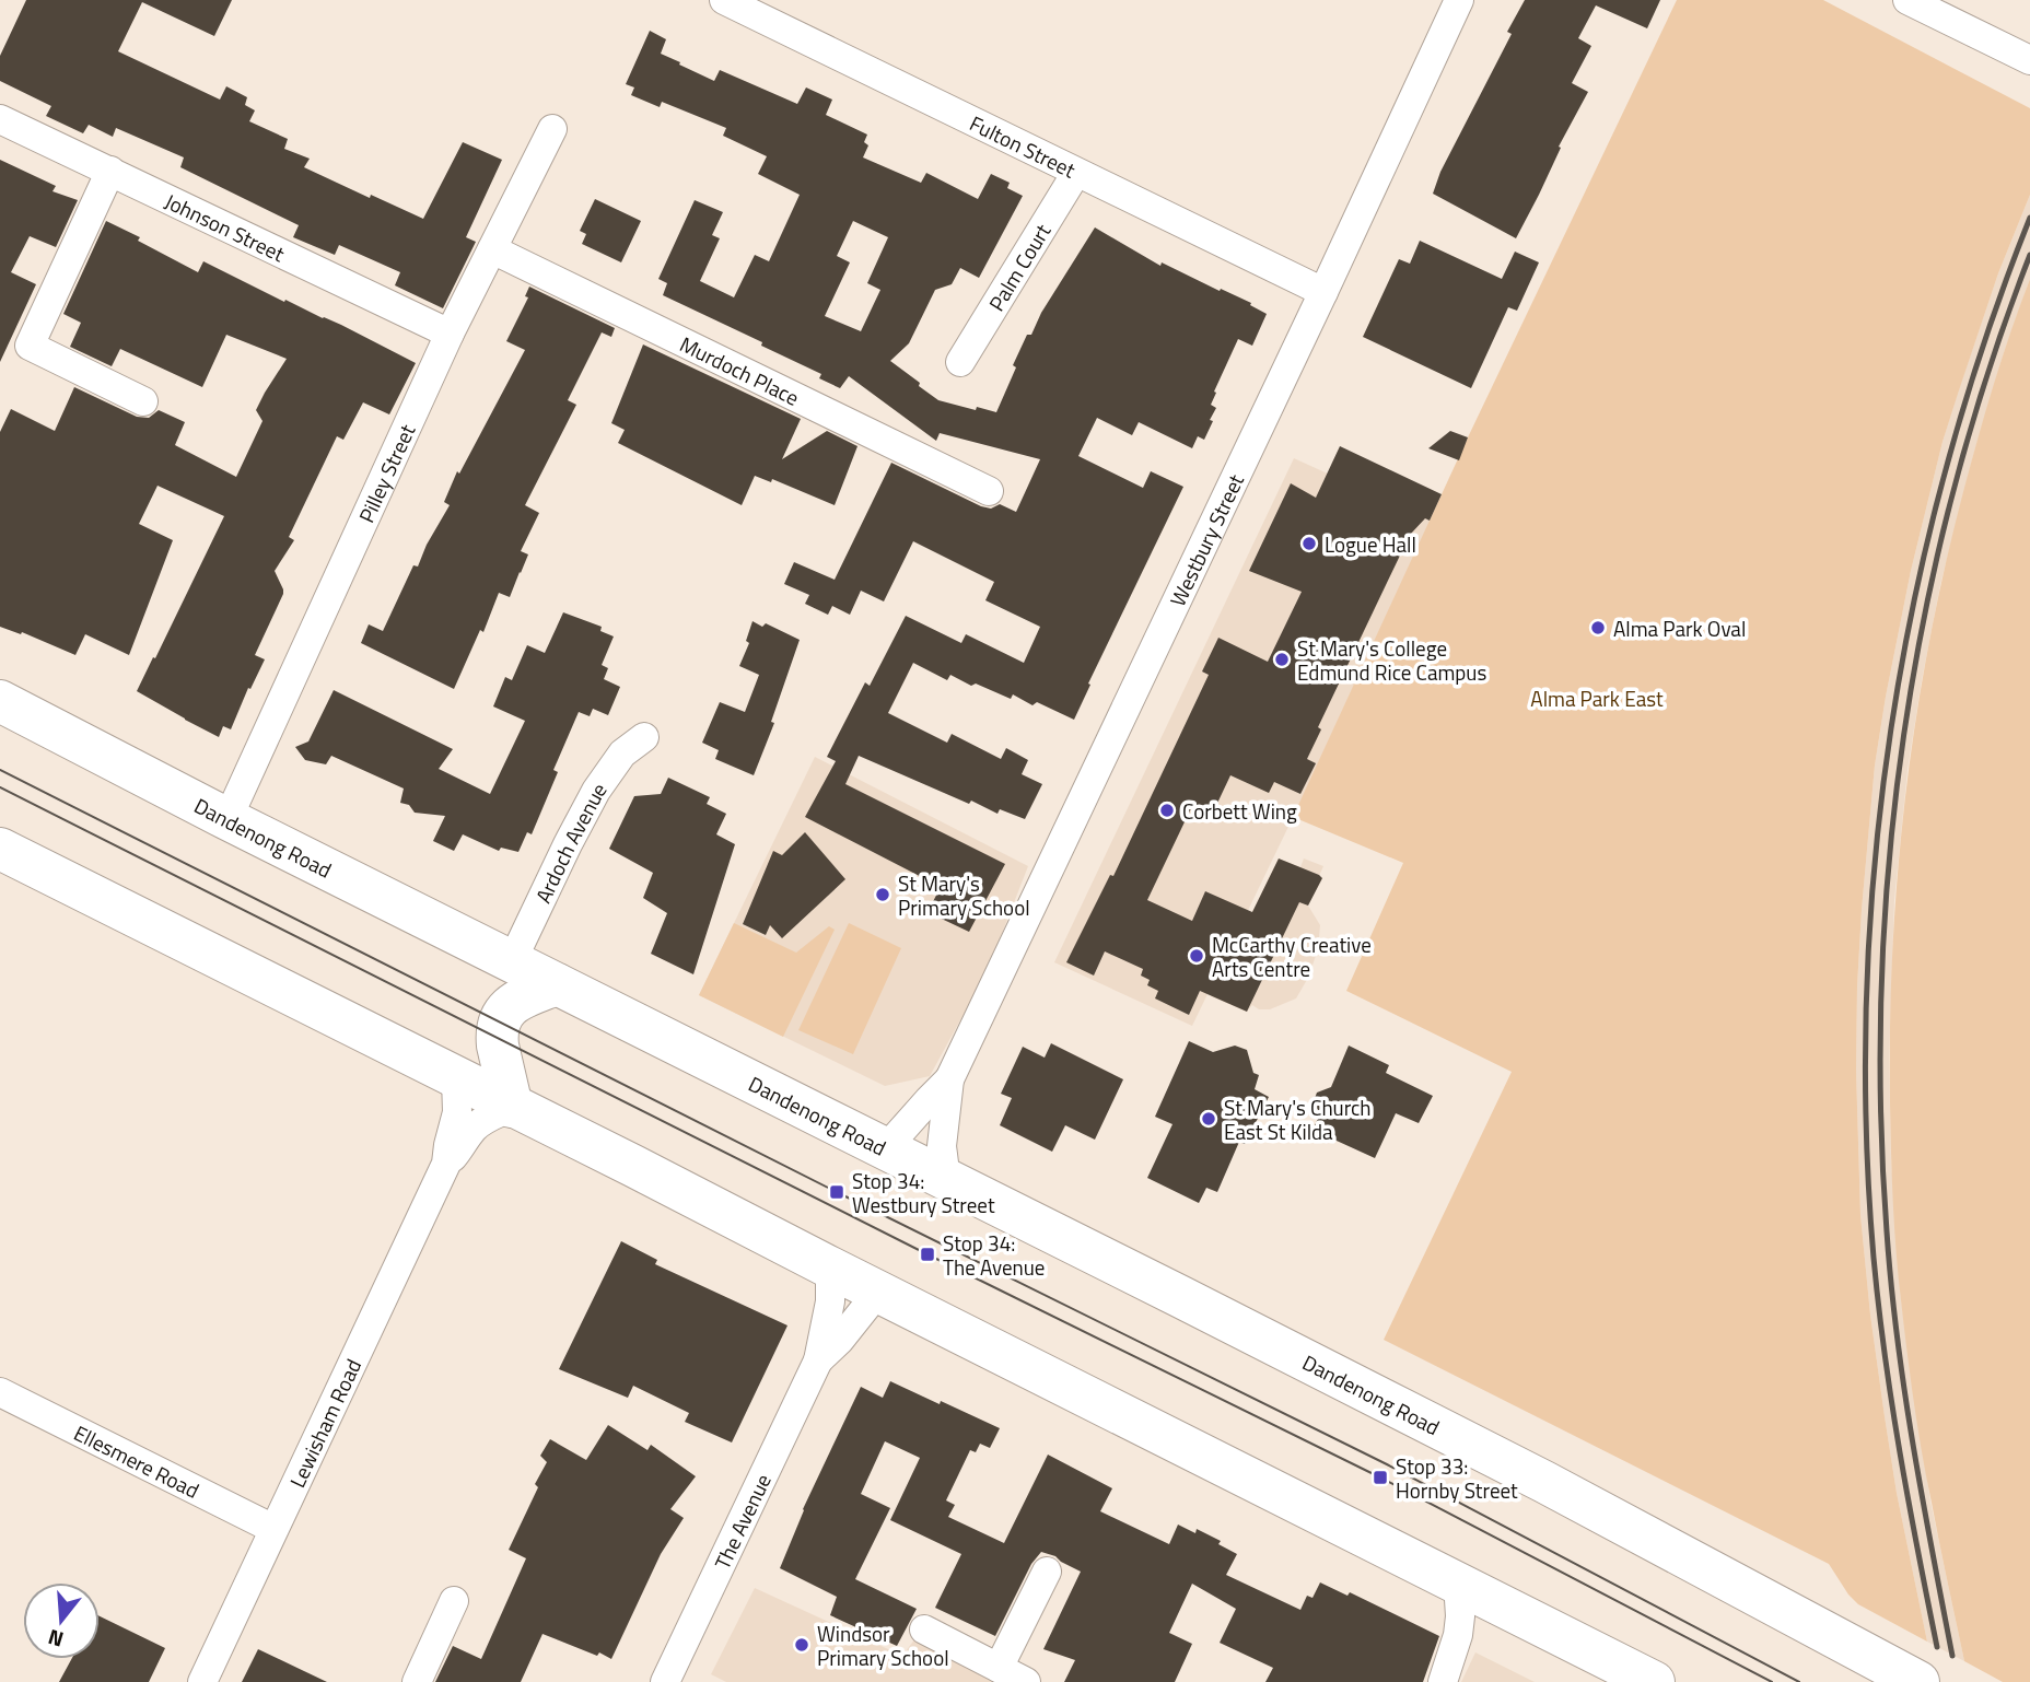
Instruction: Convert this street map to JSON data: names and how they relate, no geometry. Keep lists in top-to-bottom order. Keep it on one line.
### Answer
{"streets":{"highway":["Dandenong Road"],"street":["Fulton Street","Johnson Street","Palm Court","Murdoch Place","Pilley Street","Westbury Street","Ardoch Avenue","Lewisham Road","Ellesmere Road","The Avenue"]},"crossings":[["Fulton Street","Palm Court"],["Fulton Street","Westbury Street"],["Johnson Street","Pilley Street"],["Murdoch Place","Pilley Street"],["Pilley Street","Dandenong Road"],["Westbury Street","Dandenong Road"],["Dandenong Road","Ardoch Avenue"],["Lewisham Road","Ellesmere Road"]],"parks":["Alma Park East"],"places":{"other":["Logue Hall","Alma Park Oval","St Mary's College Edmund Rice Campus","Corbett Wing","St Mary's Primary School","McCarthy Creative Arts Centre","St Mary's Church East St Kilda","Windsor Primary School"],"transit":["Stop 34: Westbury Street","Stop 34: The Avenue","Stop 33: Hornby Street"]},"north":"bottom"}
